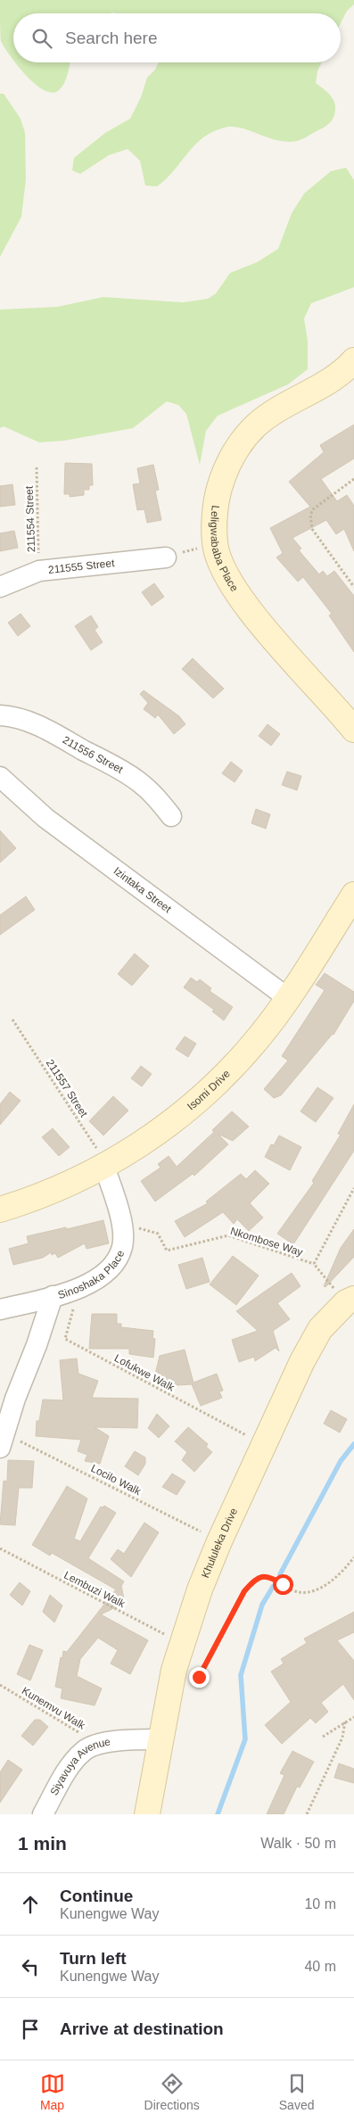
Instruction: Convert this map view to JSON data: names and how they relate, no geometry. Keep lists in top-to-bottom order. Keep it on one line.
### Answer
{"streets":{"street":["Leligwababa Place","211555 Street","211556 Street","Izintaka Street","Isomi Drive","Sinoshaka Place","Khululeka Drive","Siyavuya Avenue"],"path":["211554 Street","211557 Street","Nkombose Way","Lofukwe Walk","Locilo Walk","Lembuzi Walk","Kunemvu Walk"]},"crossings":[["211554 Street","211555 Street"],["Izintaka Street","Isomi Drive"],["211557 Street","Isomi Drive"],["211557 Street","Sinoshaka Place"],["Isomi Drive","Sinoshaka Place"],["Nkombose Way","Sinoshaka Place"],["Sinoshaka Place","Lofukwe Walk"],["Lofukwe Walk","Khululeka Drive"],["Locilo Walk","Khululeka Drive"],["Khululeka Drive","Lembuzi Walk"],["Khululeka Drive","Siyavuya Avenue"],["Kunemvu Walk","Siyavuya Avenue"]],"page":{"search":"Search here","heading":["1 min","Walk · 50 m"],"list":[["Continue","Kunengwe Way","10 m"],["Turn left","Kunengwe Way","40 m"],"Arrive at destination"],"nav":["Map","Directions","Saved"]}}
